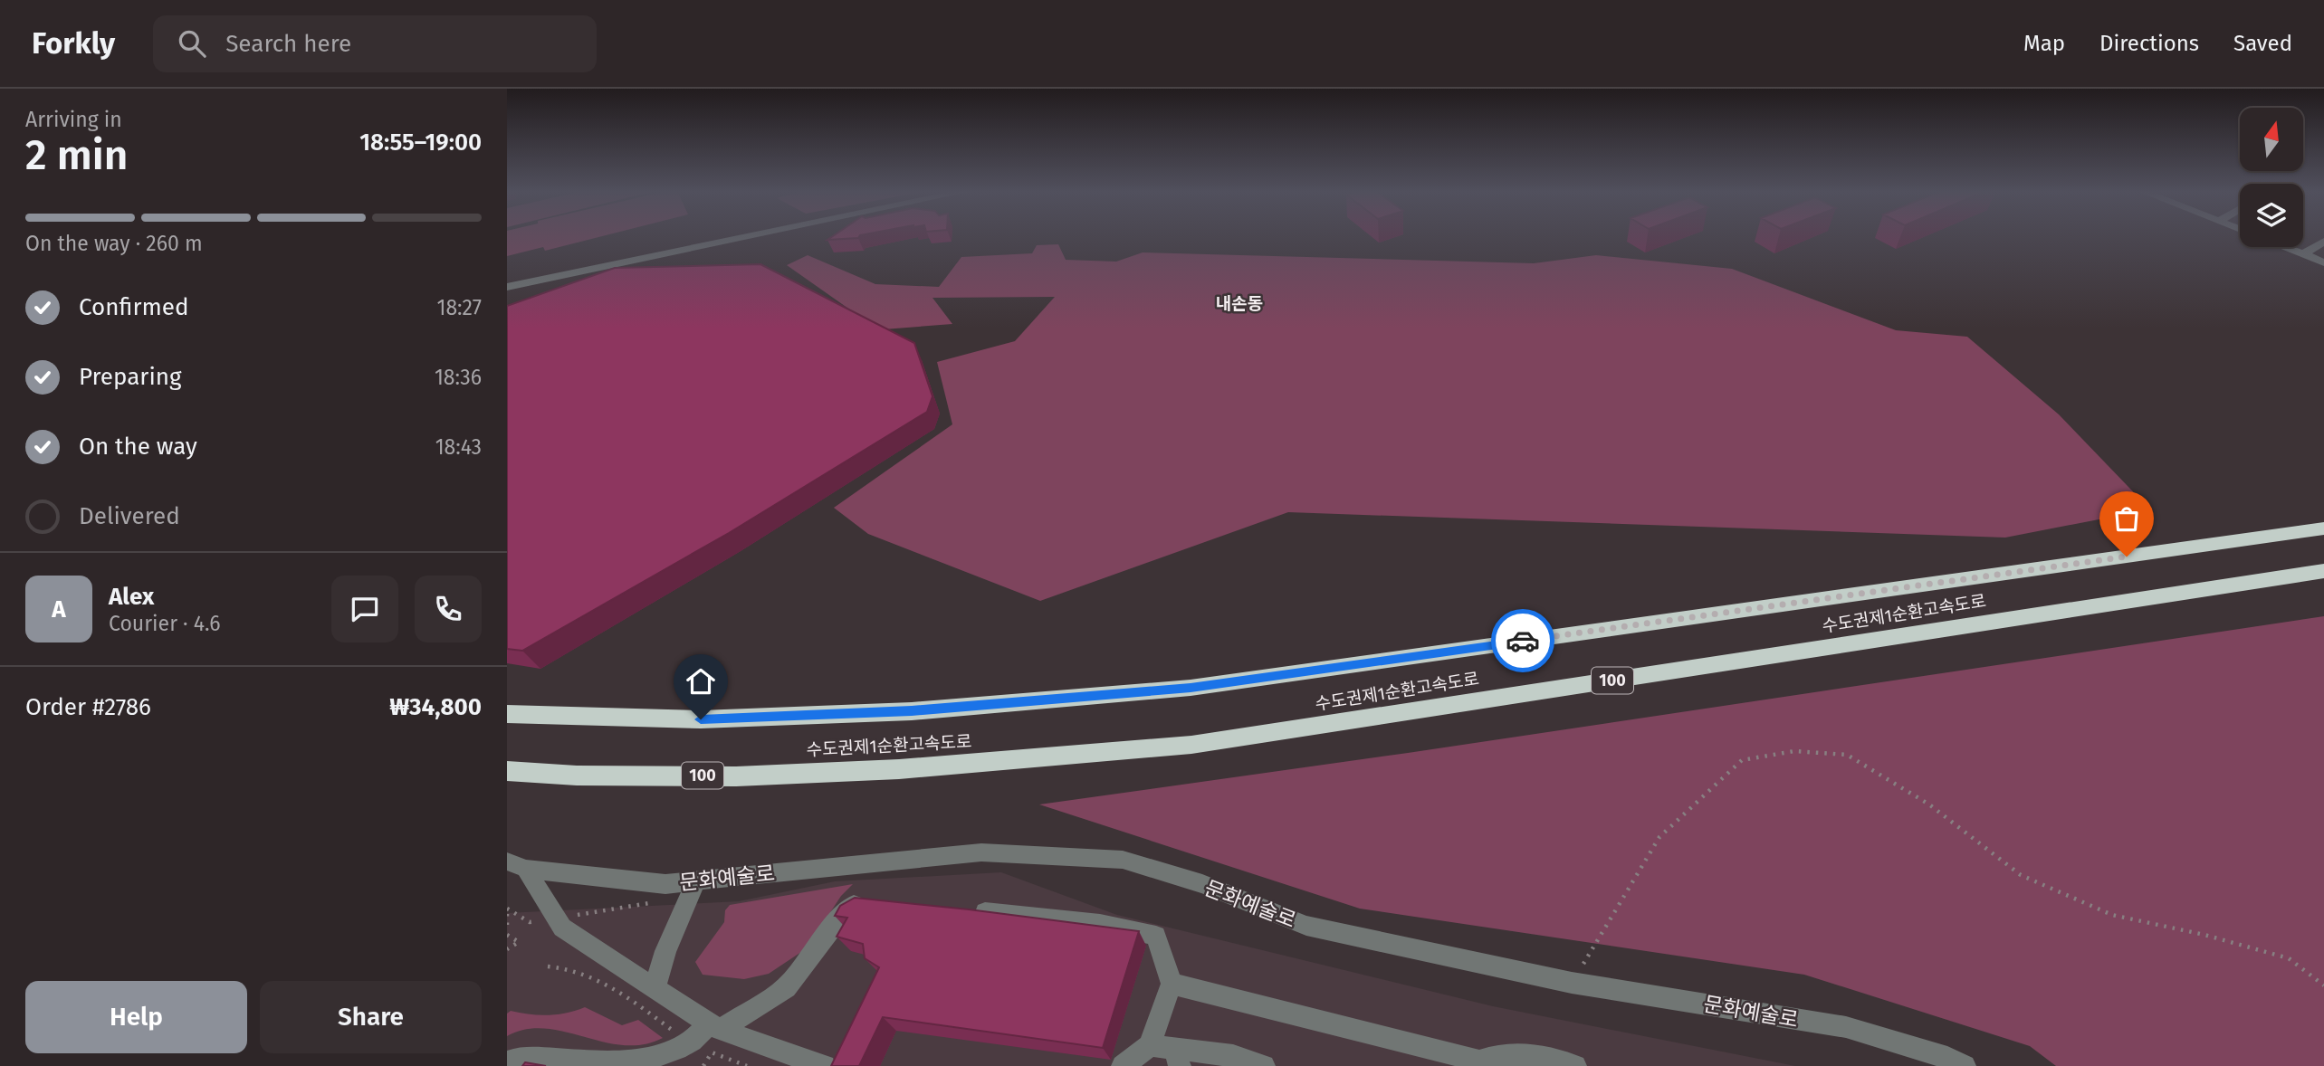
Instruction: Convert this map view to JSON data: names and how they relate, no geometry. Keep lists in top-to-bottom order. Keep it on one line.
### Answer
{"streets":{"highway":["수도권제1순환고속도로","100"],"street":["문화예술로"]},"districts":["내손동"],"north":"top","page":{"header":"Forkly","search":"Search here","nav":["Map","Directions","Saved"],"heading":["2 min","Arriving in","18:55–19:00"],"panel":["Alex","Courier · 4.6","Order #2786","₩34,800"],"bar":"On the way · 260 m","list":[["Confirmed","18:27"],["Preparing","18:36"],["On the way","18:43"],"Delivered"],"round":"A","buttons":["Help","Share"]}}
